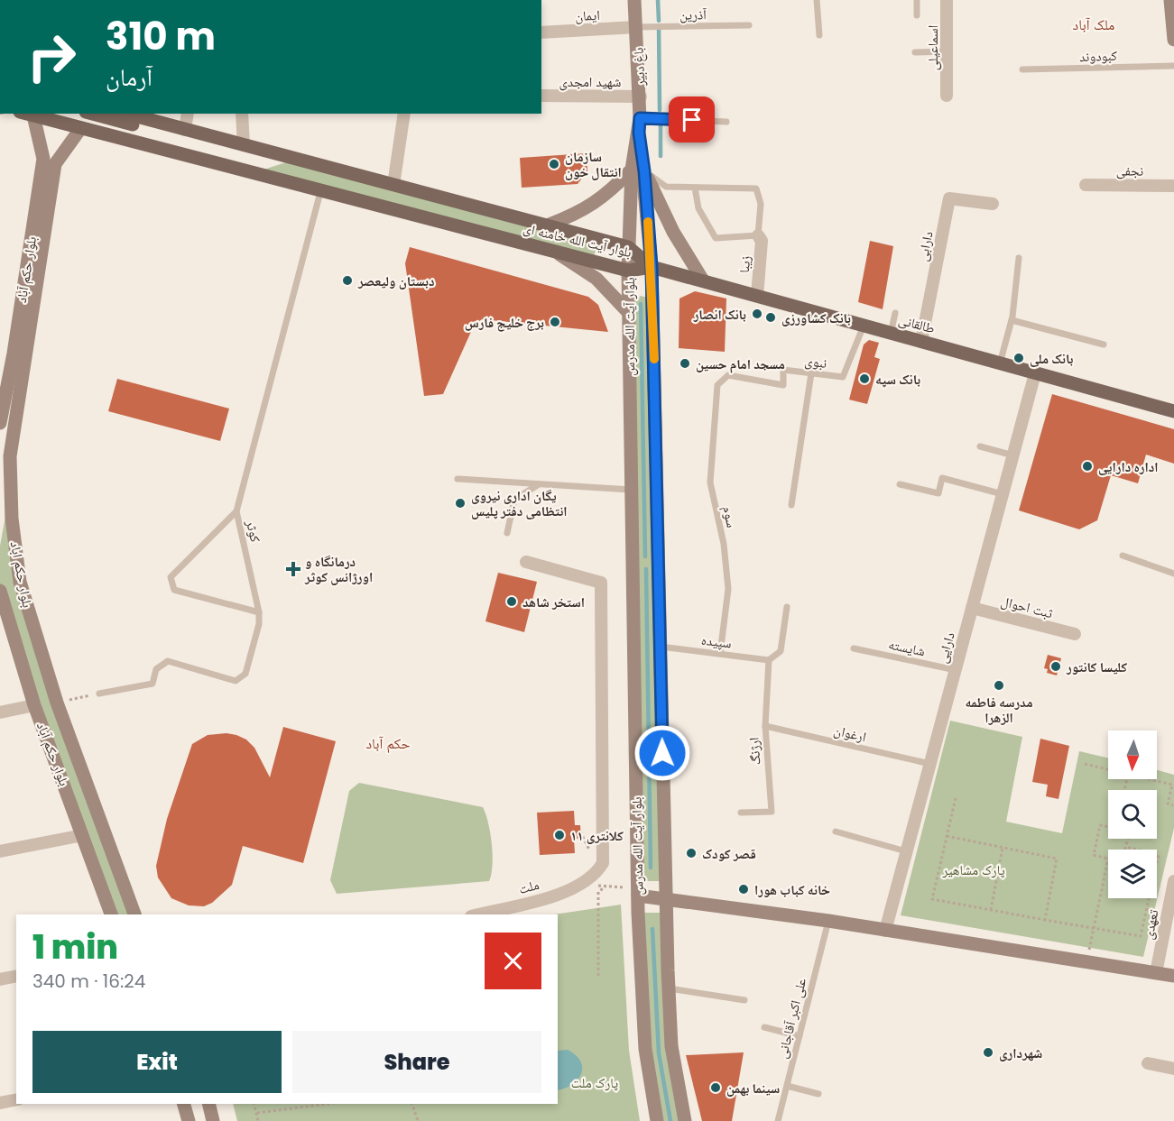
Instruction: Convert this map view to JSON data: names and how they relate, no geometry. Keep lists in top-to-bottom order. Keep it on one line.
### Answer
{"streets":{"main road":["باغ دبیر","بلوار آیت الله خامنه ای","بلوار حکم آباد","طالقانی","بلوار آیت الله مدرس","بلوار حکم اباد"],"street":["ایمان","اسماعیلی","شهید امجدی","نجفی","دارابی","زیبا","ثبت احوال","دارایی","ملت","تعهدی"],"lane":["آذرین","کبودوند","نبوی","سوم","کوثر","سپیده","شایسته","ارغوان","ارژنگ","علی اکبر آقاجانی"]},"crossings":[["آذرین","ایمان"],["آذرین","باغ دبیر"],["ایمان","باغ دبیر"],["باغ دبیر","شهید امجدی"],["باغ دبیر","بلوار آیت الله مدرس"],["بلوار آیت الله خامنه ای","بلوار حکم آباد"],["بلوار آیت الله خامنه ای","طالقانی"],["بلوار آیت الله خامنه ای","بلوار آیت الله مدرس"],["بلوار آیت الله خامنه ای","کوثر"],["بلوار آیت الله خامنه ای","بلوار حکم اباد"],["دارابی","طالقانی"],["زیبا","طالقانی"],["طالقانی","بلوار آیت الله مدرس"],["طالقانی","نبوی"],["طالقانی","دارایی"],["بلوار آیت الله مدرس","سپیده"],["نبوی","سوم"],["سوم","سپیده"],["ثبت احوال","دارایی"],["سپیده","ارژنگ"],["شایسته","دارایی"],["دارایی","ارغوان"],["ارغوان","ارژنگ"]],"districts":["ملک آباد","حکم آباد"],"parks":["پارک مشاهیر","پارک ملت"],"places":{"other":["سازمان انتقال خون","دبستان ولیعصر","بانک انصار","بانک کشاورزی","برج خلیج فارس","بانک ملی","مسجد امام حسین","بانک سپه","اداره دارایی","یگان اداری نیروی انتظامی دفتر پلیس","استخر شاهد","کلیسا کانتور","مدرسه فاطمه الزهرا","کلانتری ۱۱","قصر کودک","خانه کباب هورا","شهرداری","سینما بهمن"],"health":["درمانگاه و اورژانس کوثر"]},"north":"bottom","page":{"turn":["310 m","آرمان"],"heading":["1 min","340 m · 16:24"],"buttons":["Exit","Share"]}}
